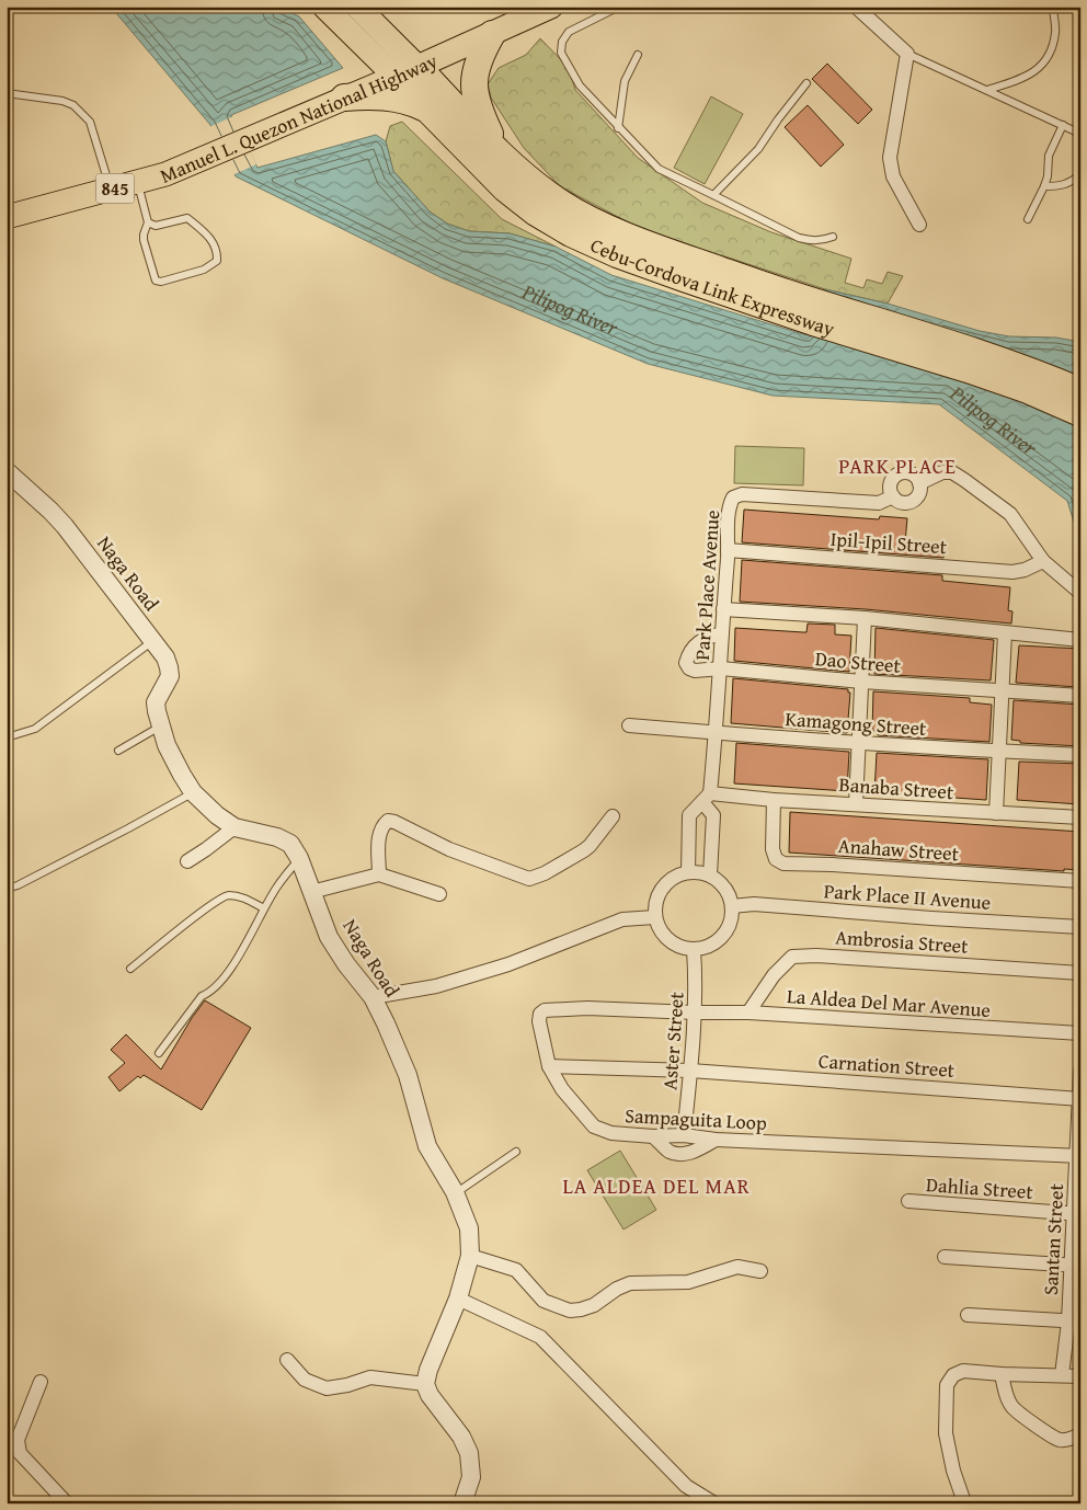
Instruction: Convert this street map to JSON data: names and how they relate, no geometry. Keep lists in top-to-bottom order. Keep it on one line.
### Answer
{"streets":{"highway":["Cebu-Cordova Link Expressway"],"main road":["Manuel L. Quezon National Highway","845"],"street":["Ipil-Ipil Street","Naga Road","Park Place Avenue","Dao Street","Kamagong Street","Banaba Street","Anahaw Street","Park Place II Avenue","Ambrosia Street","La Aldea Del Mar Avenue","Aster Street","Carnation Street","Sampaguita Loop","Dahlia Street","Santan Street"]},"crossings":[["Manuel L. Quezon National Highway","Cebu-Cordova Link Expressway"],["Ipil-Ipil Street","Park Place Avenue"],["Park Place Avenue","Dao Street"],["Park Place Avenue","Kamagong Street"],["Park Place Avenue","Banaba Street"],["Park Place Avenue","Park Place II Avenue"],["Park Place Avenue","Aster Street"],["Banaba Street","Anahaw Street"],["Park Place II Avenue","Aster Street"],["Ambrosia Street","La Aldea Del Mar Avenue"],["La Aldea Del Mar Avenue","Aster Street"],["La Aldea Del Mar Avenue","Sampaguita Loop"],["Aster Street","Carnation Street"],["Aster Street","Sampaguita Loop"],["Carnation Street","Sampaguita Loop"],["Carnation Street","Santan Street"],["Sampaguita Loop","Santan Street"],["Dahlia Street","Santan Street"]],"districts":["PARK PLACE","LA ALDEA DEL MAR"],"water":["Pilipog River"]}
